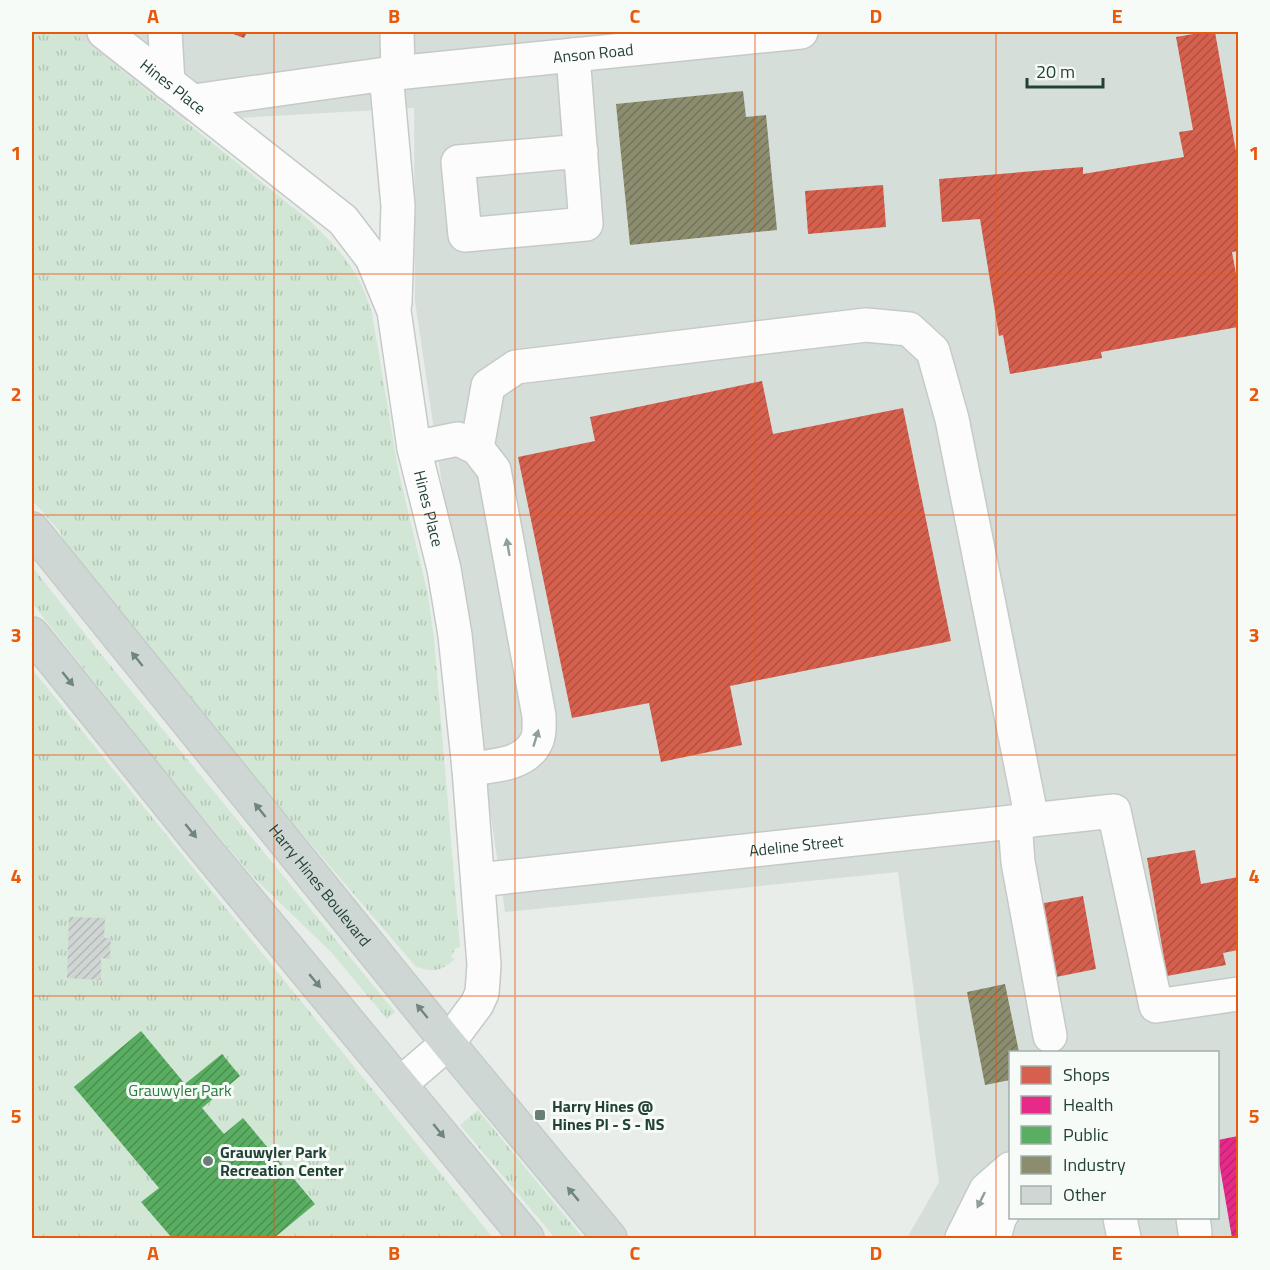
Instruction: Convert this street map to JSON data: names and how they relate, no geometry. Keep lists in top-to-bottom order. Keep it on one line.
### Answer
{"streets":{"main road":["Harry Hines Boulevard"],"street":["Anson Road","Hines Place","Adeline Street"]},"crossings":[["Anson Road","Hines Place"],["Hines Place","Adeline Street"],["Hines Place","Harry Hines Boulevard"]],"parks":["Grauwyler Park"],"places":{"transit":["Harry Hines @ Hines Pl - S - NS"],"other":["Grauwyler Park Recreation Center"]},"legend":["Shops","Health","Public","Industry","Other"],"scale_bar":"20 m","grid":{"columns":["A","B","C","D","E"],"rows":["1","2","3","4","5"]}}
